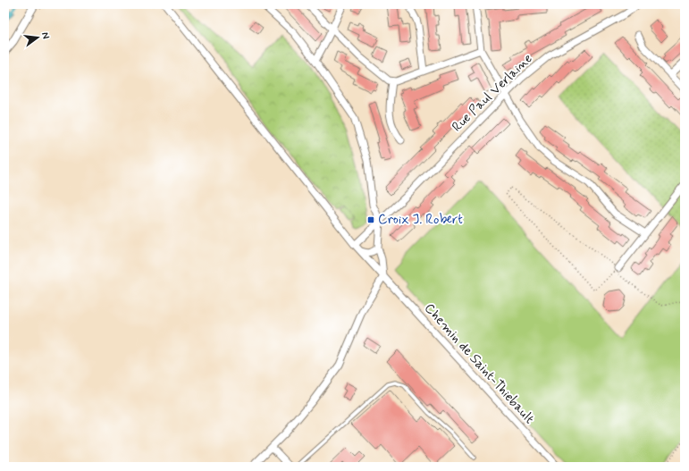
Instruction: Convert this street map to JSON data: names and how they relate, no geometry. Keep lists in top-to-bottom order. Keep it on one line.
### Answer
{"streets":{"street":["Rue Paul Verlaine","Chemin de Saint-Thiebault"]},"crossings":[["Rue Paul Verlaine","Chemin de Saint-Thiebault"]],"places":{"transit":["Croix J. Robert"]},"north":"right"}
